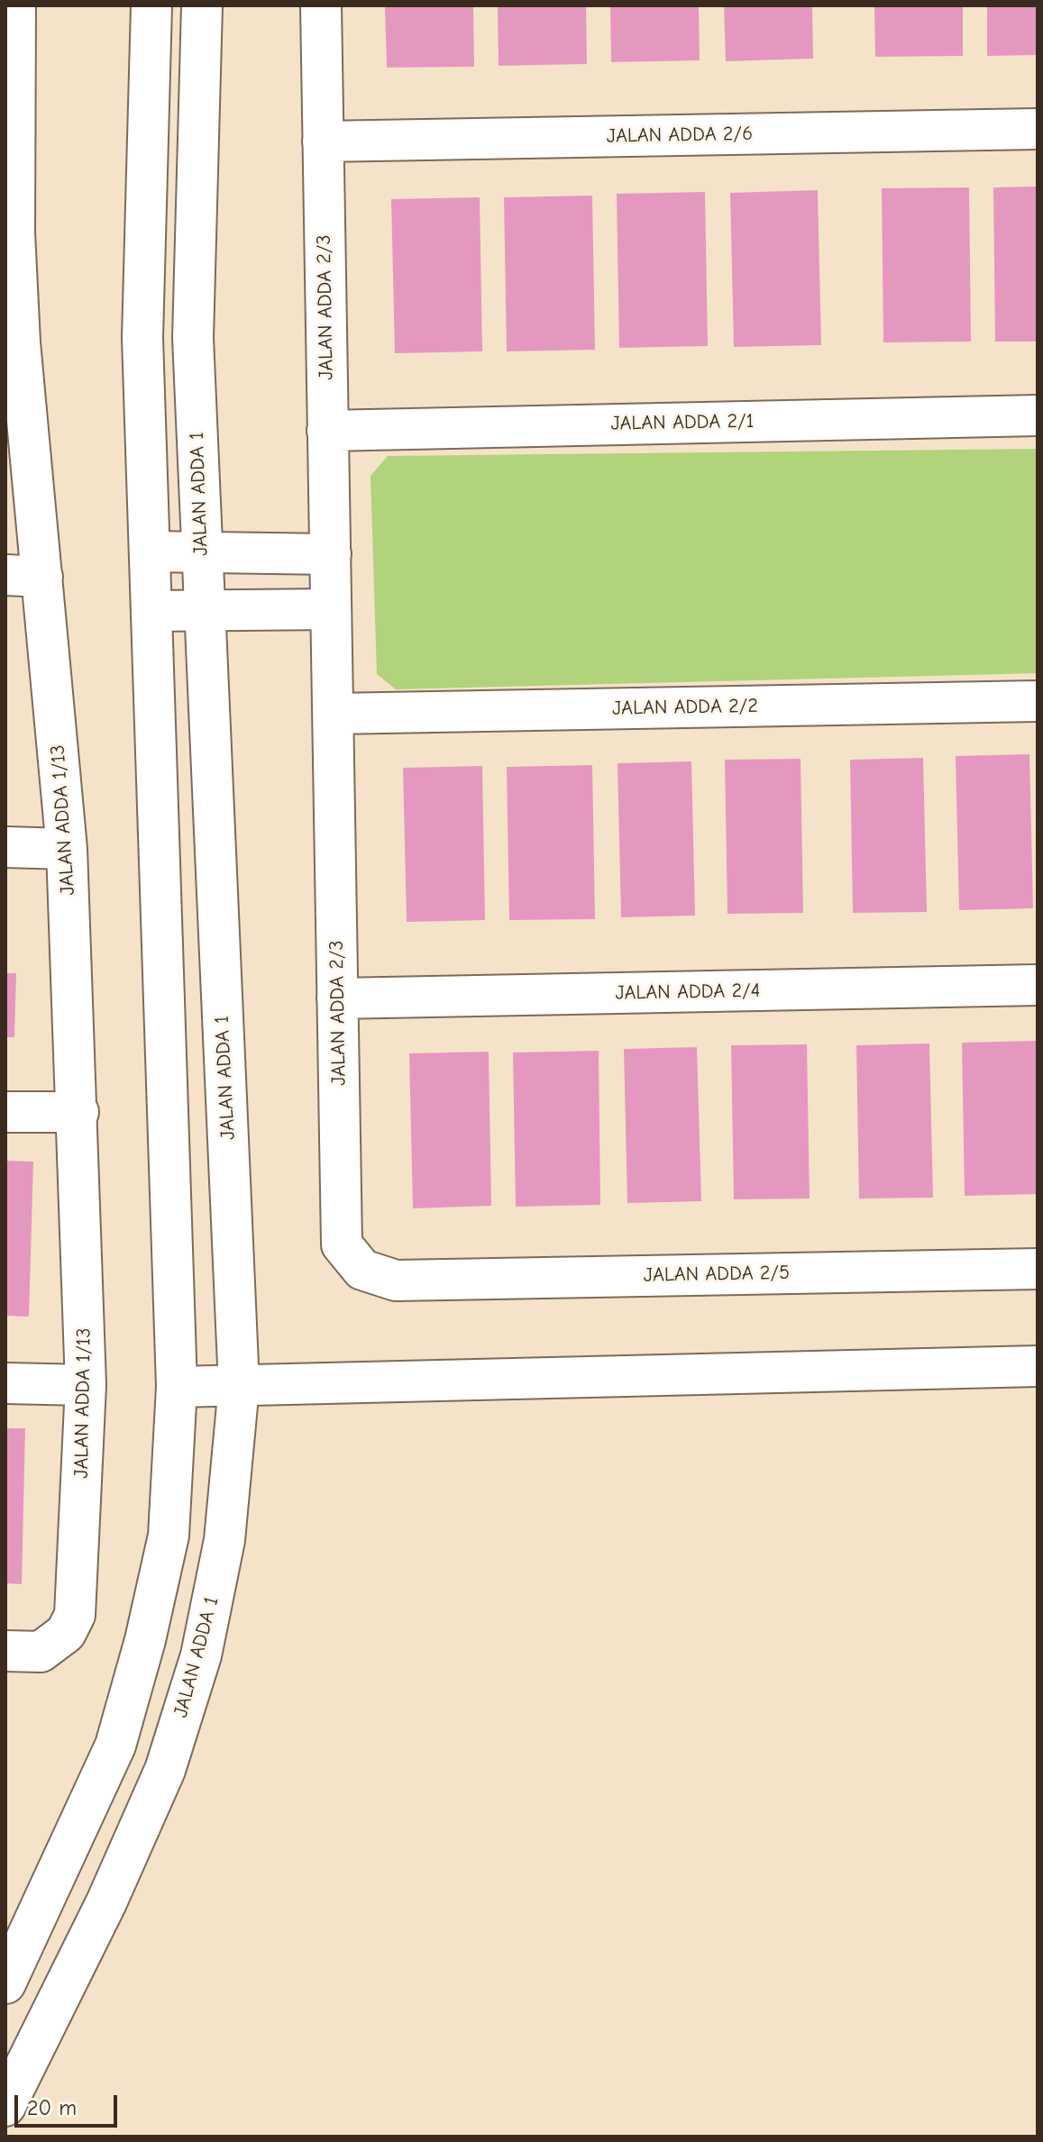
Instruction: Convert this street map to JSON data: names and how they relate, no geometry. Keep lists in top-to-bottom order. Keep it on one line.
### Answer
{"streets":{"street":["JALAN ADDA 2/6","JALAN ADDA 2/3","JALAN ADDA 2/1","JALAN ADDA 1","JALAN ADDA 2/2","JALAN ADDA 1/13","JALAN ADDA 2/4","JALAN ADDA 2/5"]},"crossings":[["JALAN ADDA 2/6","JALAN ADDA 2/3"],["JALAN ADDA 2/3","JALAN ADDA 2/1"],["JALAN ADDA 2/3","JALAN ADDA 2/2"],["JALAN ADDA 2/3","JALAN ADDA 2/4"],["JALAN ADDA 2/3","JALAN ADDA 2/5"]],"scale_bar":"20 m"}
